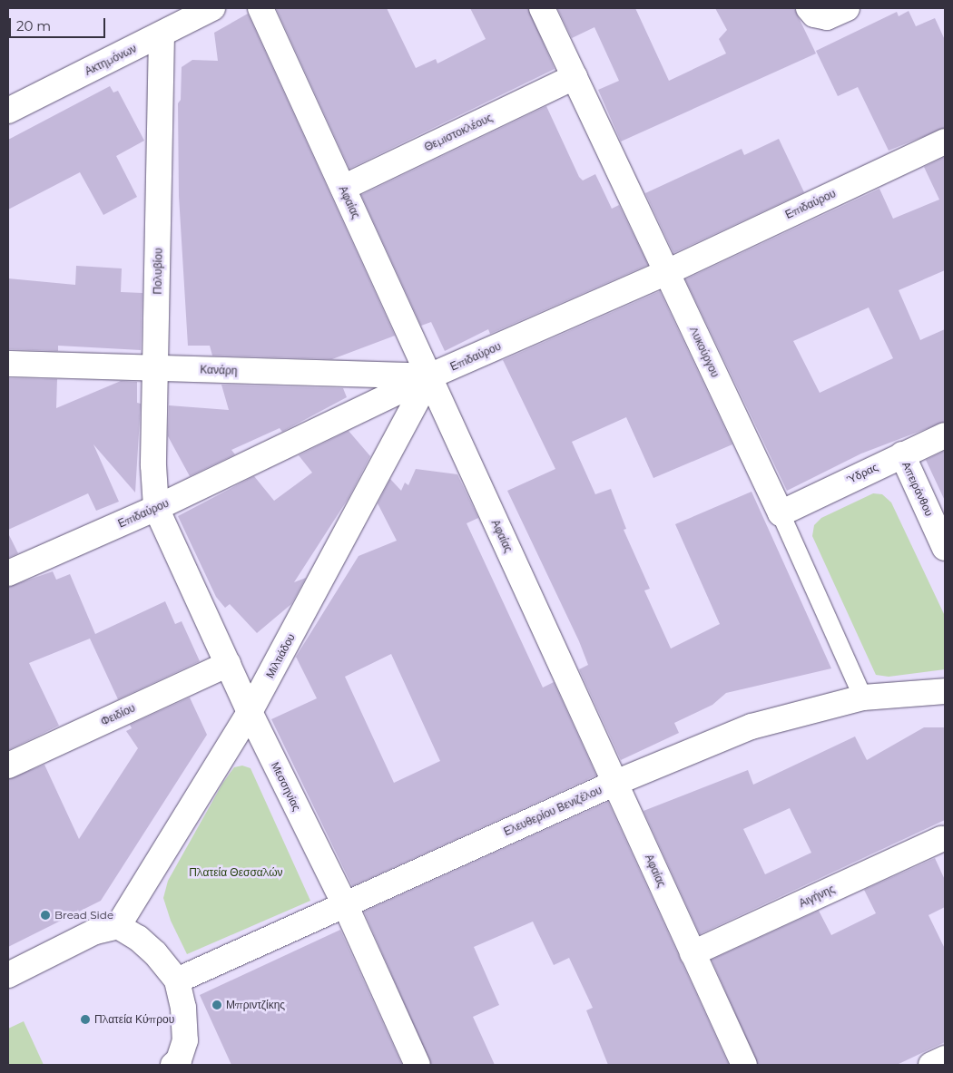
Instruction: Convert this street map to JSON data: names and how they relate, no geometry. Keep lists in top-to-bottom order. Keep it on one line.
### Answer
{"streets":{"street":["Ακτημόνων","Θεμιστοκλέους","Αφαίας","Επιδαύρου","Πολυβίου","Λυκούργου","Κανάρη","Ύδρας","Απειράνθου","Μιλτιάδου","Φειδίου","Μεσσηνίας","Ελευθερίου Βενιζέλου","Αιγήνης"]},"crossings":[["Ακτημόνων","Πολυβίου"],["Θεμιστοκλέους","Αφαίας"],["Θεμιστοκλέους","Λυκούργου"],["Αφαίας","Επιδαύρου"],["Αφαίας","Κανάρη"],["Αφαίας","Μιλτιάδου"],["Αφαίας","Ελευθερίου Βενιζέλου"],["Αφαίας","Αιγήνης"],["Επιδαύρου","Πολυβίου"],["Επιδαύρου","Λυκούργου"],["Επιδαύρου","Κανάρη"],["Επιδαύρου","Μιλτιάδου"],["Επιδαύρου","Μεσσηνίας"],["Πολυβίου","Κανάρη"],["Πολυβίου","Μεσσηνίας"],["Λυκούργου","Ύδρας"],["Λυκούργου","Ελευθερίου Βενιζέλου"],["Κανάρη","Μιλτιάδου"],["Ύδρας","Απειράνθου"],["Μιλτιάδου","Μεσσηνίας"],["Φειδίου","Μεσσηνίας"],["Μεσσηνίας","Ελευθερίου Βενιζέλου"]],"parks":["Πλατεία Θεσσαλών"],"places":["Bread Side","Μπριντζίκης","Πλατεία Κύπρου"],"scale_bar":"20 m"}
